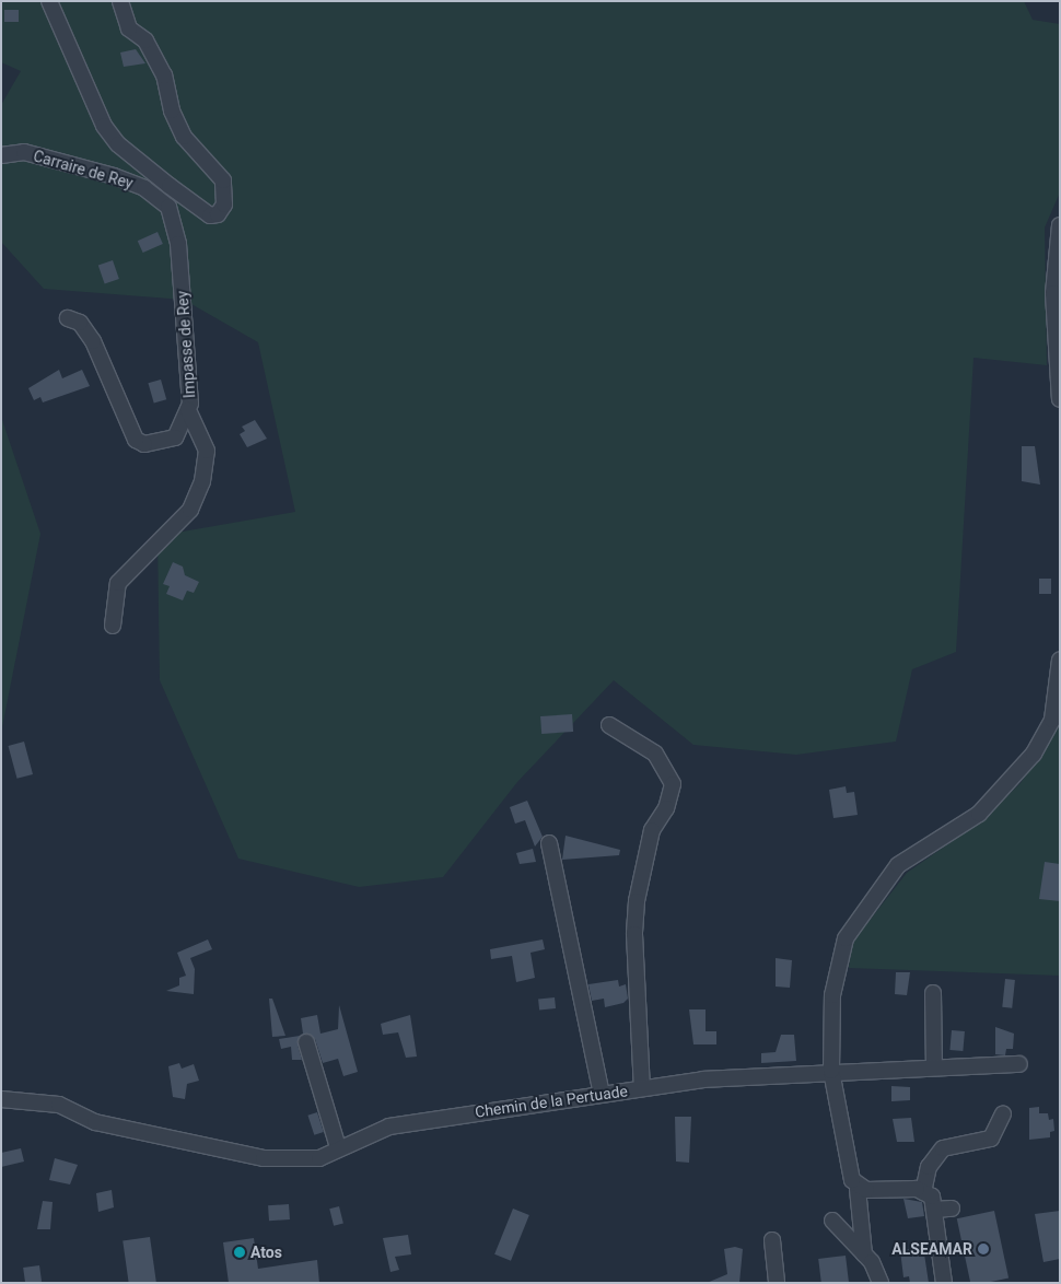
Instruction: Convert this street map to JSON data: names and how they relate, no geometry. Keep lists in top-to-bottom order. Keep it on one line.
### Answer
{"streets":{"street":["Carraire de Rey","Impasse de Rey","Chemin de la Pertuade"]},"crossings":[["Carraire de Rey","Impasse de Rey"]],"places":["ALSEAMAR","Atos"]}
